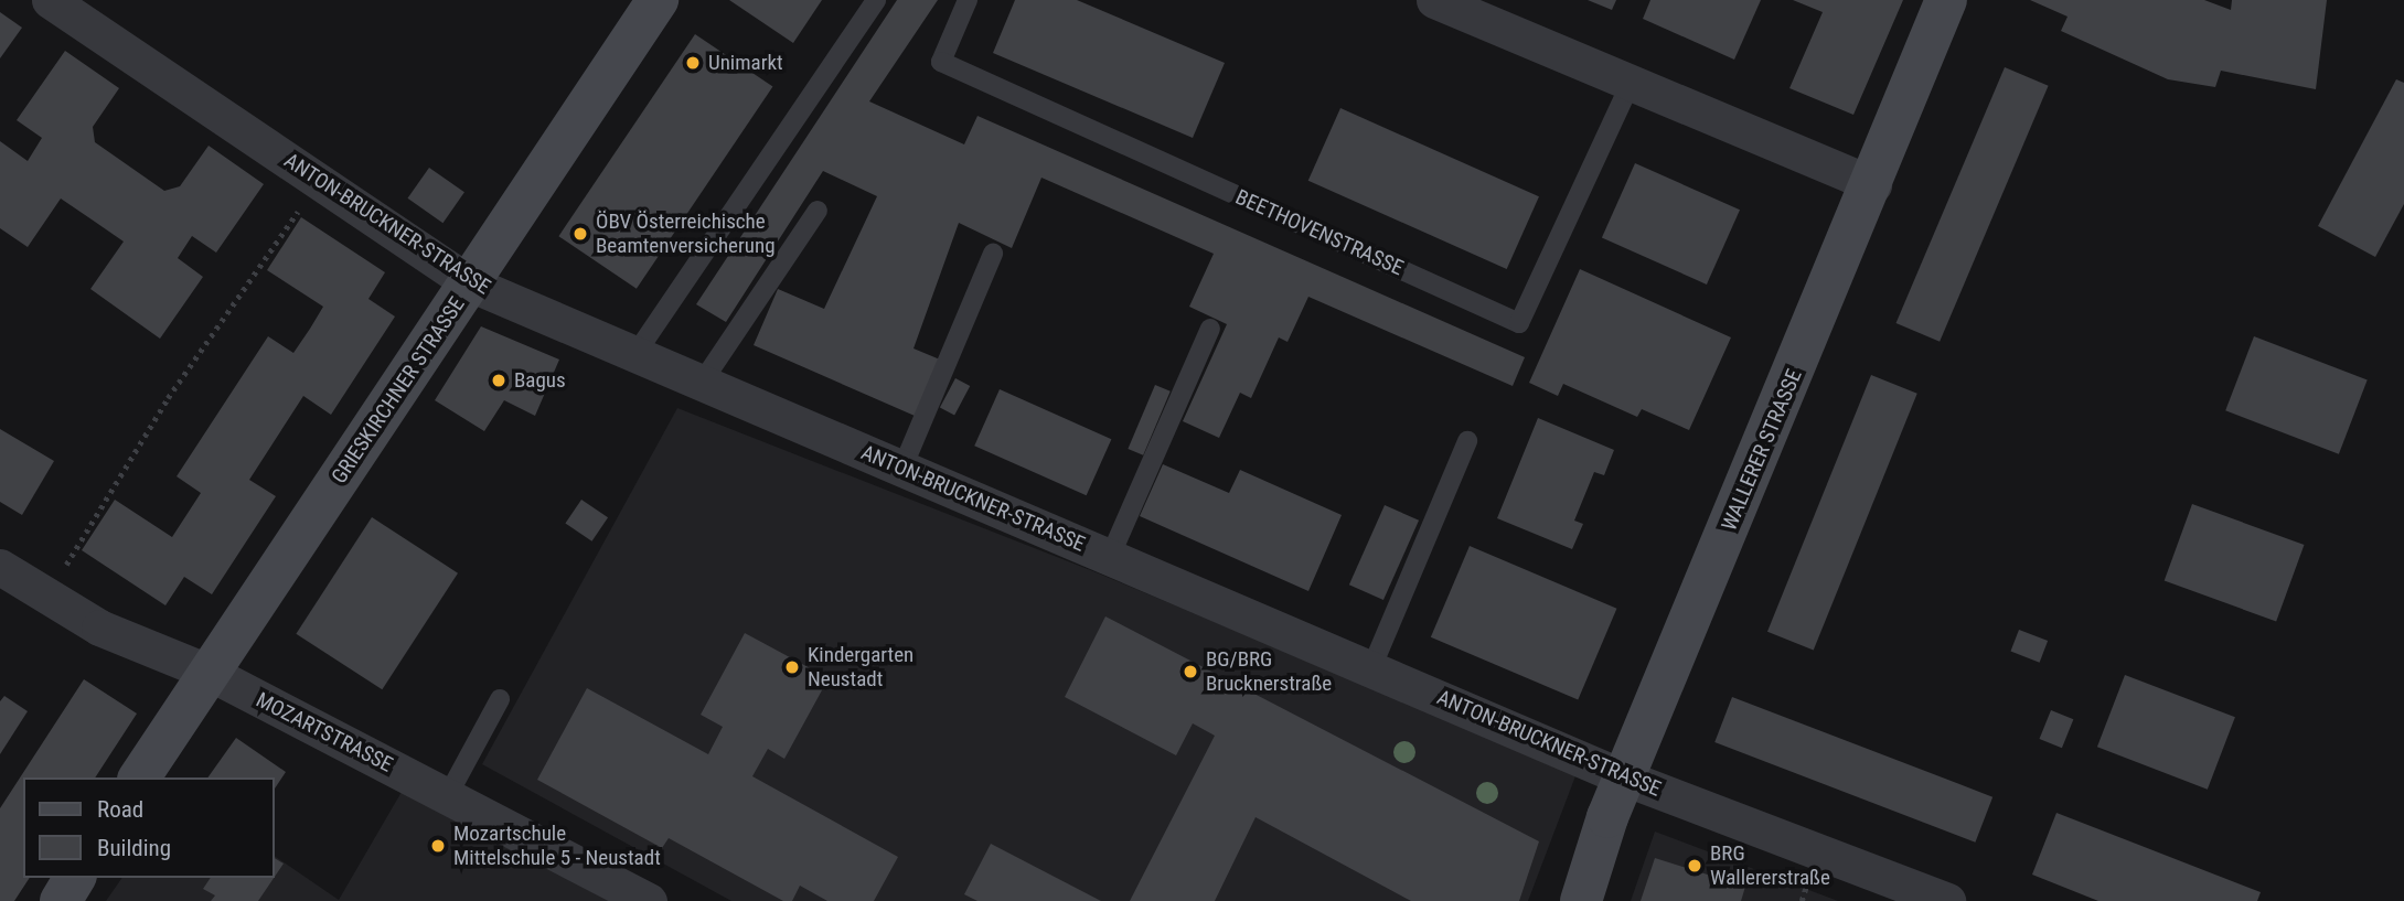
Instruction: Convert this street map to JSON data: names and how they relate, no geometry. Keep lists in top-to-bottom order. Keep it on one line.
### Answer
{"streets":{"street":["ANTON-BRUCKNER-STRASSE","GRIESKIRCHNER STRASSE","WALLERER STRASSE","MOZARTSTRASSE"],"lane":["BEETHOVENSTRASSE"]},"crossings":[["ANTON-BRUCKNER-STRASSE","GRIESKIRCHNER STRASSE"],["ANTON-BRUCKNER-STRASSE","WALLERER STRASSE"],["GRIESKIRCHNER STRASSE","MOZARTSTRASSE"]],"places":["Unimarkt","ÖBV Österreichische Beamtenversicherung","Bagus","Kindergarten Neustadt","BG/BRG Brucknerstraße","Mozartschule Mittelschule 5 - Neustadt","BRG Wallererstraße"],"legend":["Road","Building"]}
